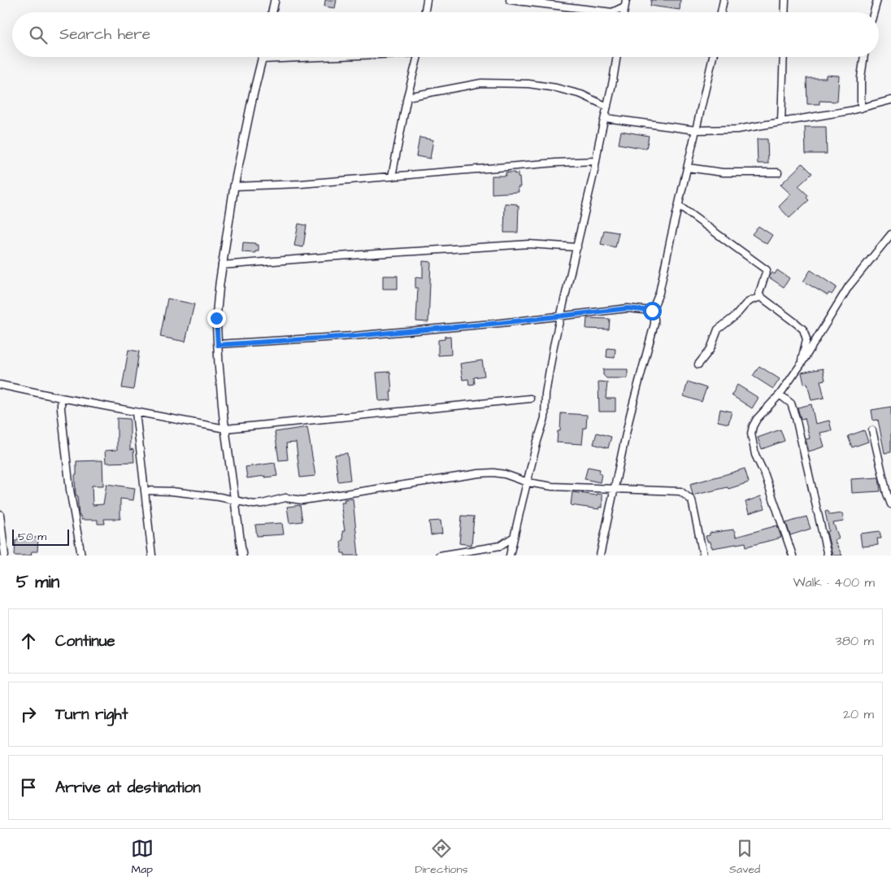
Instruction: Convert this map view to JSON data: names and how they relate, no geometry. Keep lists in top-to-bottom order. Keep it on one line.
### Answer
{"scale_bar":"50 m","page":{"search":"Search here","scale":"50 m","heading":["5 min","Walk · 400 m"],"list":[["Continue","380 m"],["Turn right","20 m"],"Arrive at destination"],"nav":["Map","Directions","Saved"]}}
